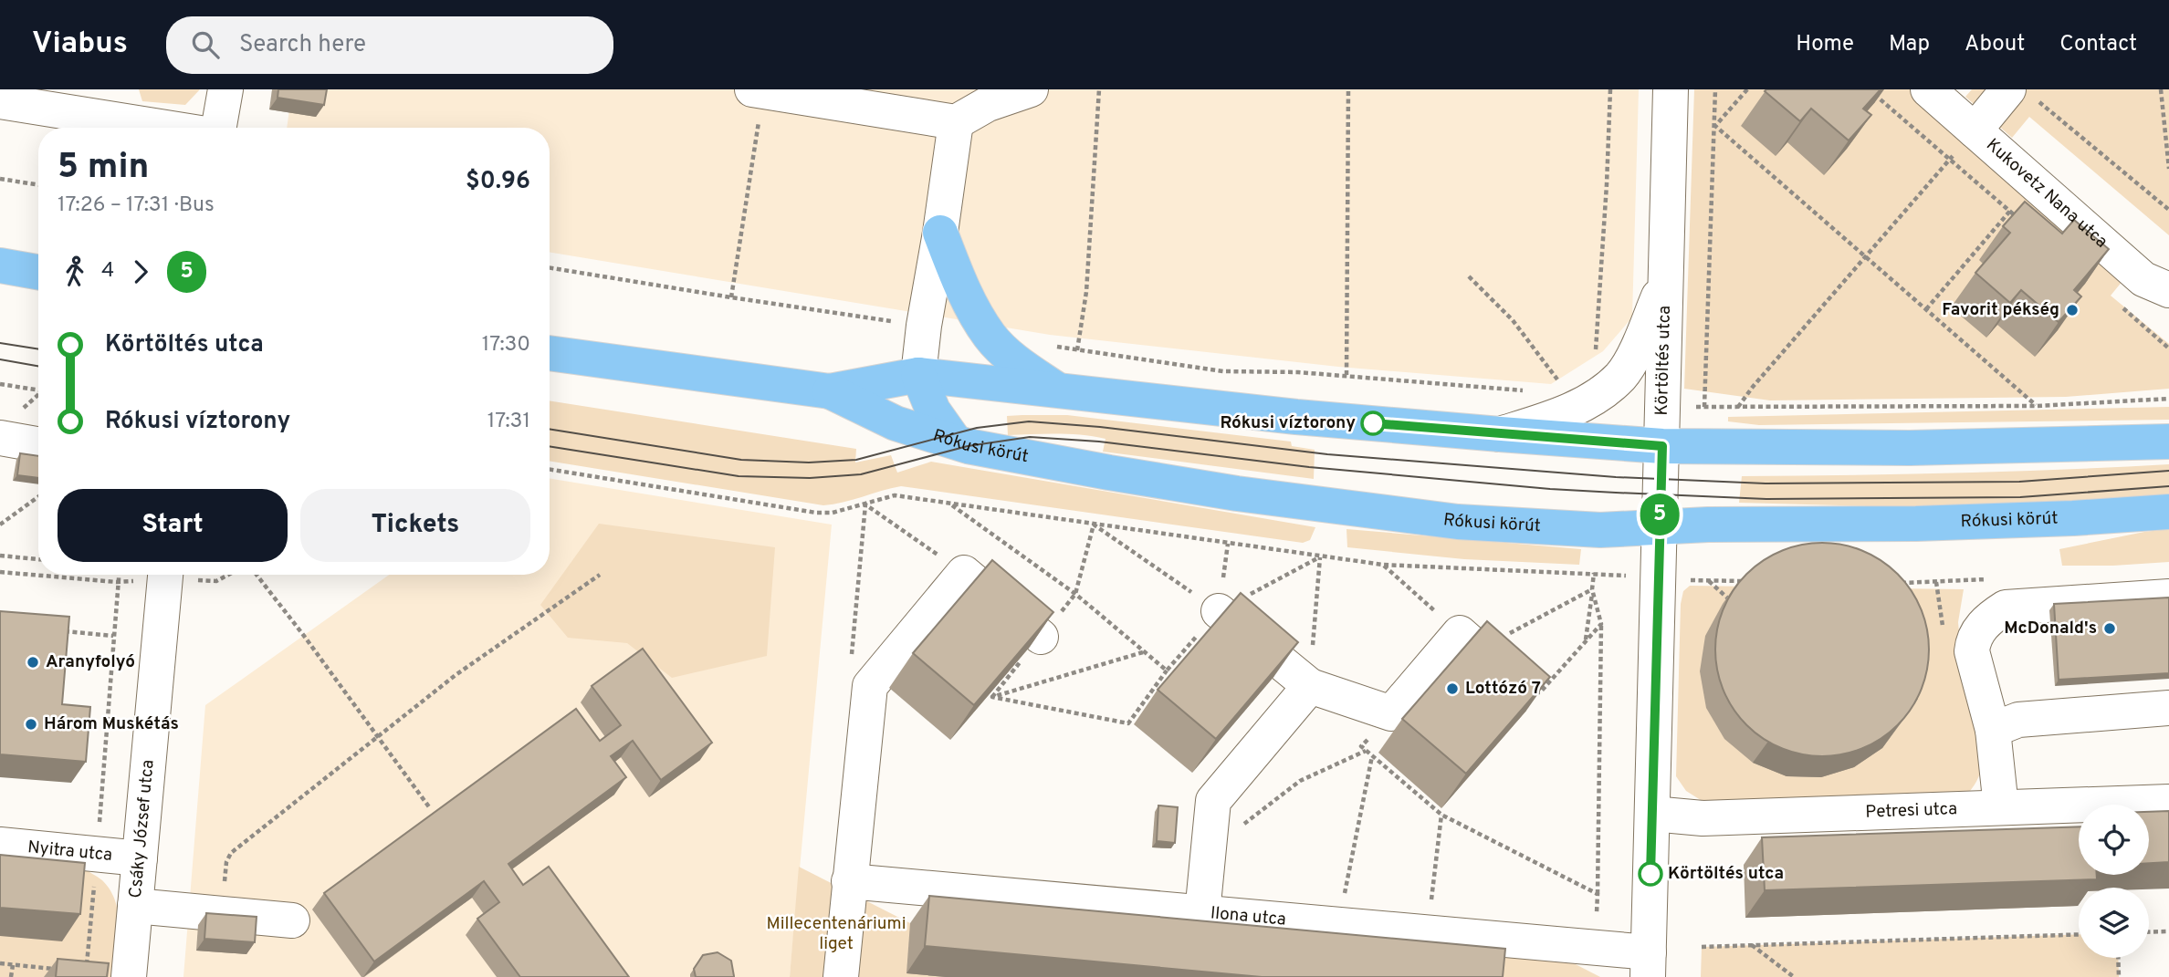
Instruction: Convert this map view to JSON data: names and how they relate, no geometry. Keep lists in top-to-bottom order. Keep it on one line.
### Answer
{"streets":{"main road":["Rókusi körút"],"street":["Kukovetz Nana utca","Körtöltés utca","Petresi utca","Csáky József utca","Nyitra utca","Ilona utca"]},"crossings":[["Körtöltés utca","Rókusi körút"],["Körtöltés utca","Petresi utca"],["Körtöltés utca","Ilona utca"],["Csáky József utca","Nyitra utca"]],"parks":["Millecentenáriumi liget"],"places":["Favorit pékség","Rókusi víztorony","McDonald's","Aranyfolyó","Lottózó 7","Három Muskétás","Körtöltés utca"],"lines":["bus line 5"],"page":{"header":"Viabus","search":"Search here","nav":["Home","Map","About","Contact"],"on_map":"5","heading":["5 min","17:26 – 17:31 · Bus","$0.96"],"legs":["4","5"],"list":[{"name":"Körtöltés utca","value":"17:30"},{"name":"Rókusi víztorony","value":"17:31"}],"buttons":["Start","Tickets"]}}
